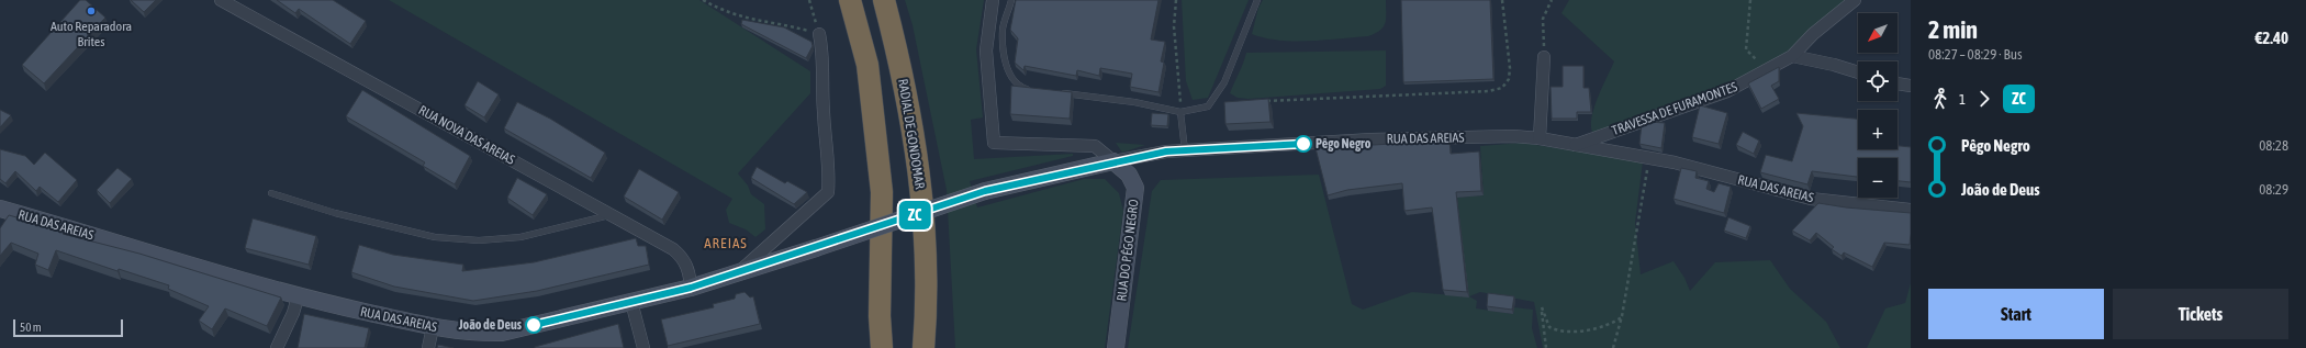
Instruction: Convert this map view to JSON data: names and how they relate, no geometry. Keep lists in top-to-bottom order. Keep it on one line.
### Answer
{"streets":{"highway":["RADIAL DE GONDOMAR"],"street":["TRAVESSA DE FURAMONTES","RUA NOVA DAS AREIAS","RUA DAS AREIAS","RUA DO PÊGO NEGRO"]},"crossings":[["TRAVESSA DE FURAMONTES","RUA DAS AREIAS"],["RUA NOVA DAS AREIAS","RUA DAS AREIAS"],["RUA DAS AREIAS","RUA DO PÊGO NEGRO"]],"districts":["AREIAS"],"places":["Auto Reparadora Brites","Pêgo Negro","João de Deus"],"lines":["bus line ZC"],"scale_bar":"50 m","north":"bottom left","page":{"on_map":"ZC","heading":["2 min","08:27 – 08:29 · Bus","€2.40"],"map_buttons":["+","−"],"legs":["1","ZC"],"list":[{"name":"Pêgo Negro","value":"08:28"},{"name":"João de Deus","value":"08:29"}],"buttons":["Start","Tickets"],"scale":"50 m"}}
